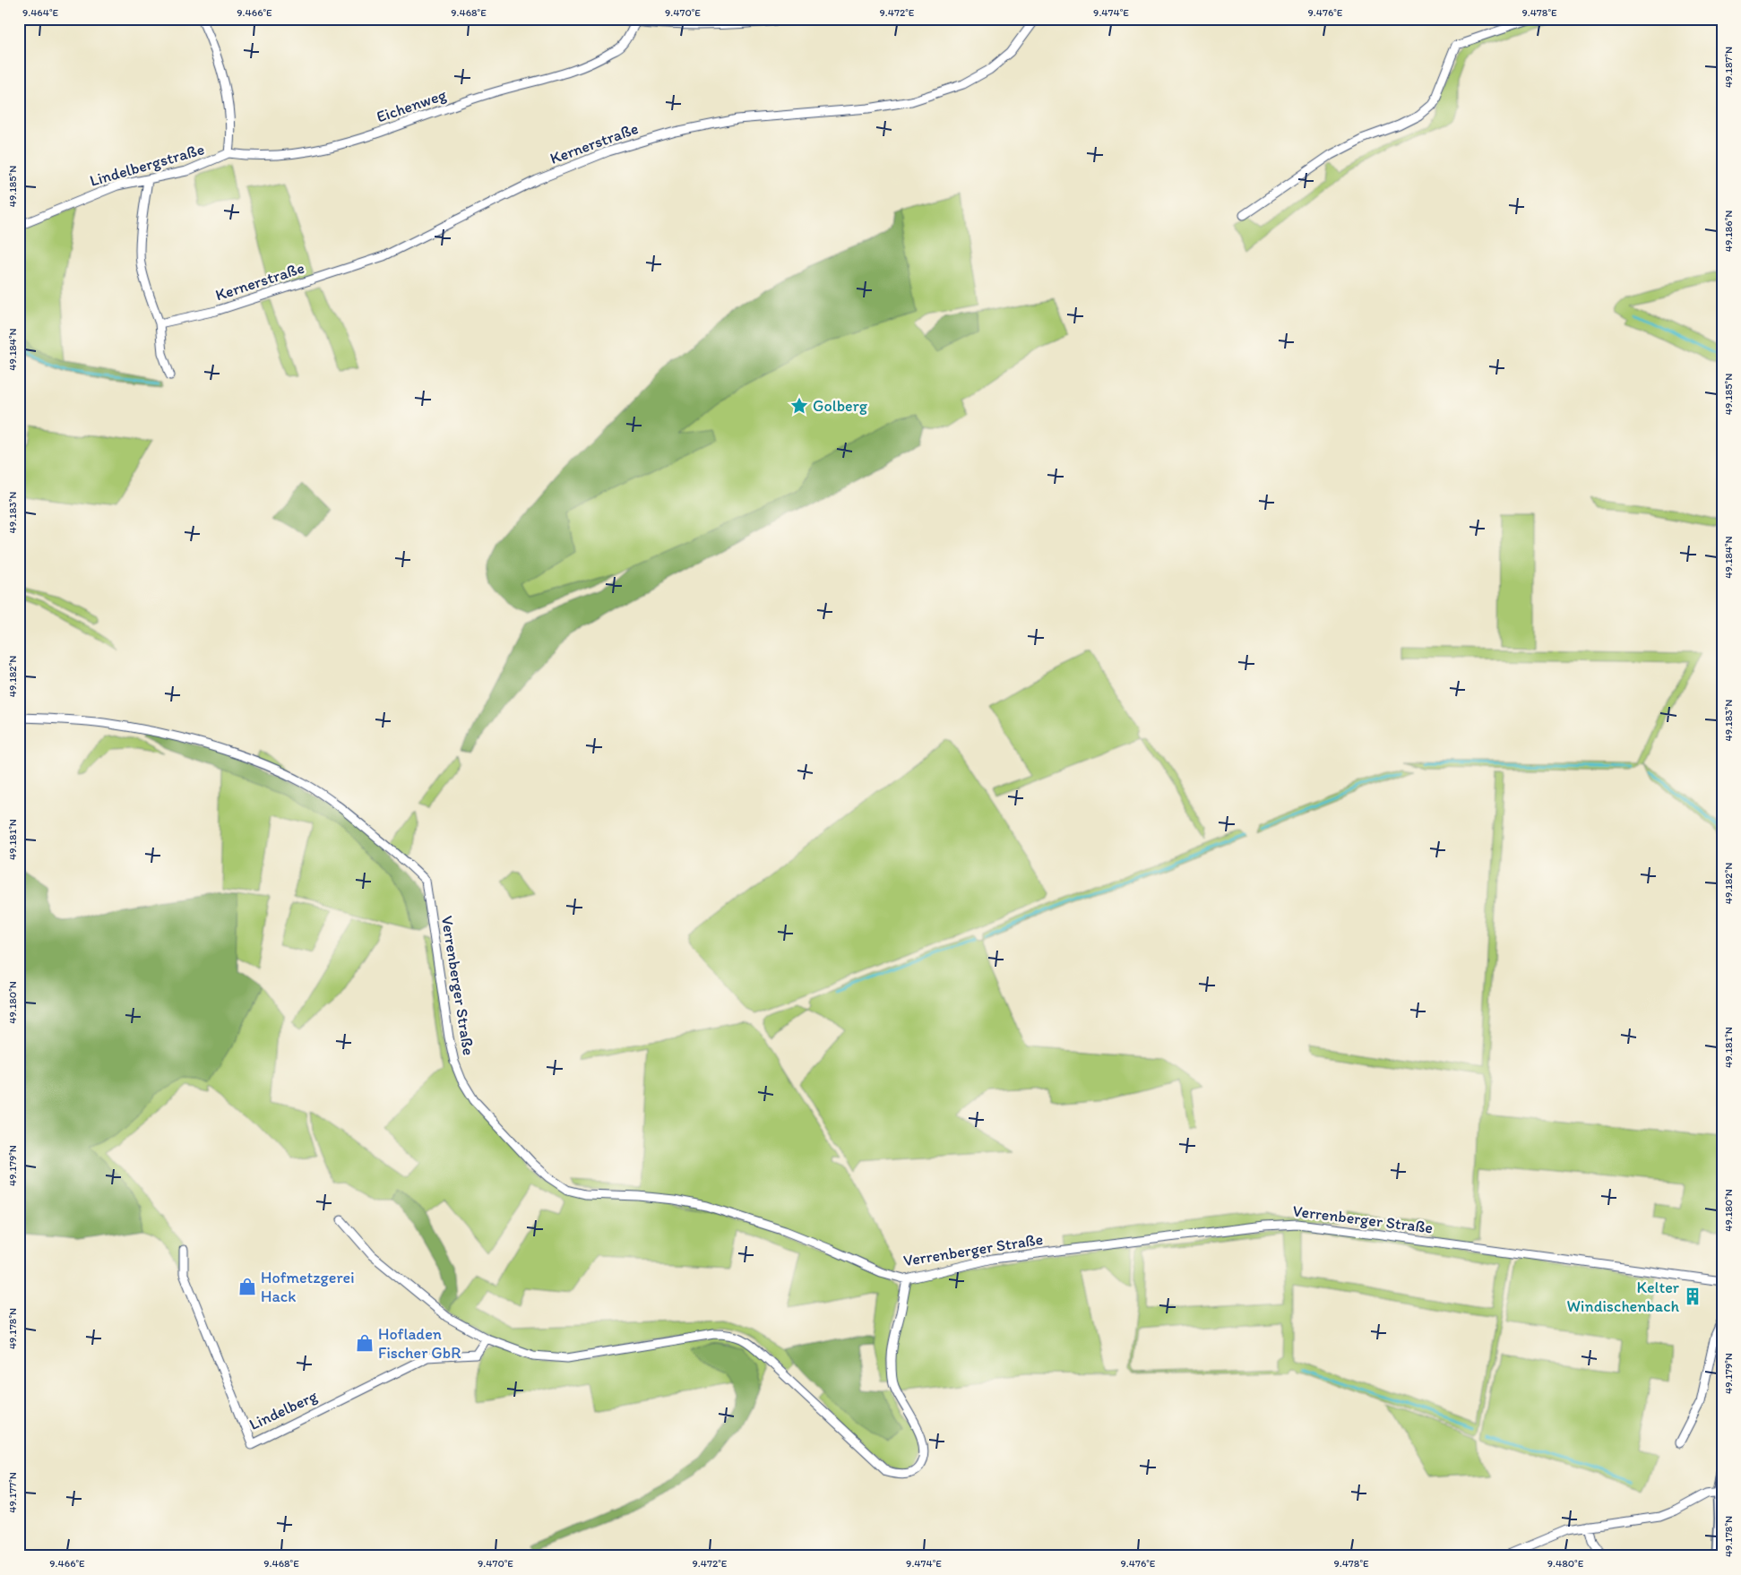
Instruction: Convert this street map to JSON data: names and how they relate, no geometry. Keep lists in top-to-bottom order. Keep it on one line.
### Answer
{"streets":{"street":["Eichenweg","Kernerstraße","Lindelbergstraße","Verrenberger Straße","Lindelberg"]},"crossings":[["Eichenweg","Lindelbergstraße"]],"places":{"place":["Golberg"],"shop":["Hofmetzgerei Hack","Hofladen Fischer GbR"],"building":["Kelter Windischenbach"]},"coordinates":["9.464°E","9.466°E","9.468°E","9.470°E","9.472°E","9.474°E","9.476°E","9.478°E","49.187°N","49.185°N","49.186°N","49.184°N","49.183°N","49.182°N","49.181°N","49.180°N","49.179°N","49.178°N","49.177°N","9.480°E"]}
